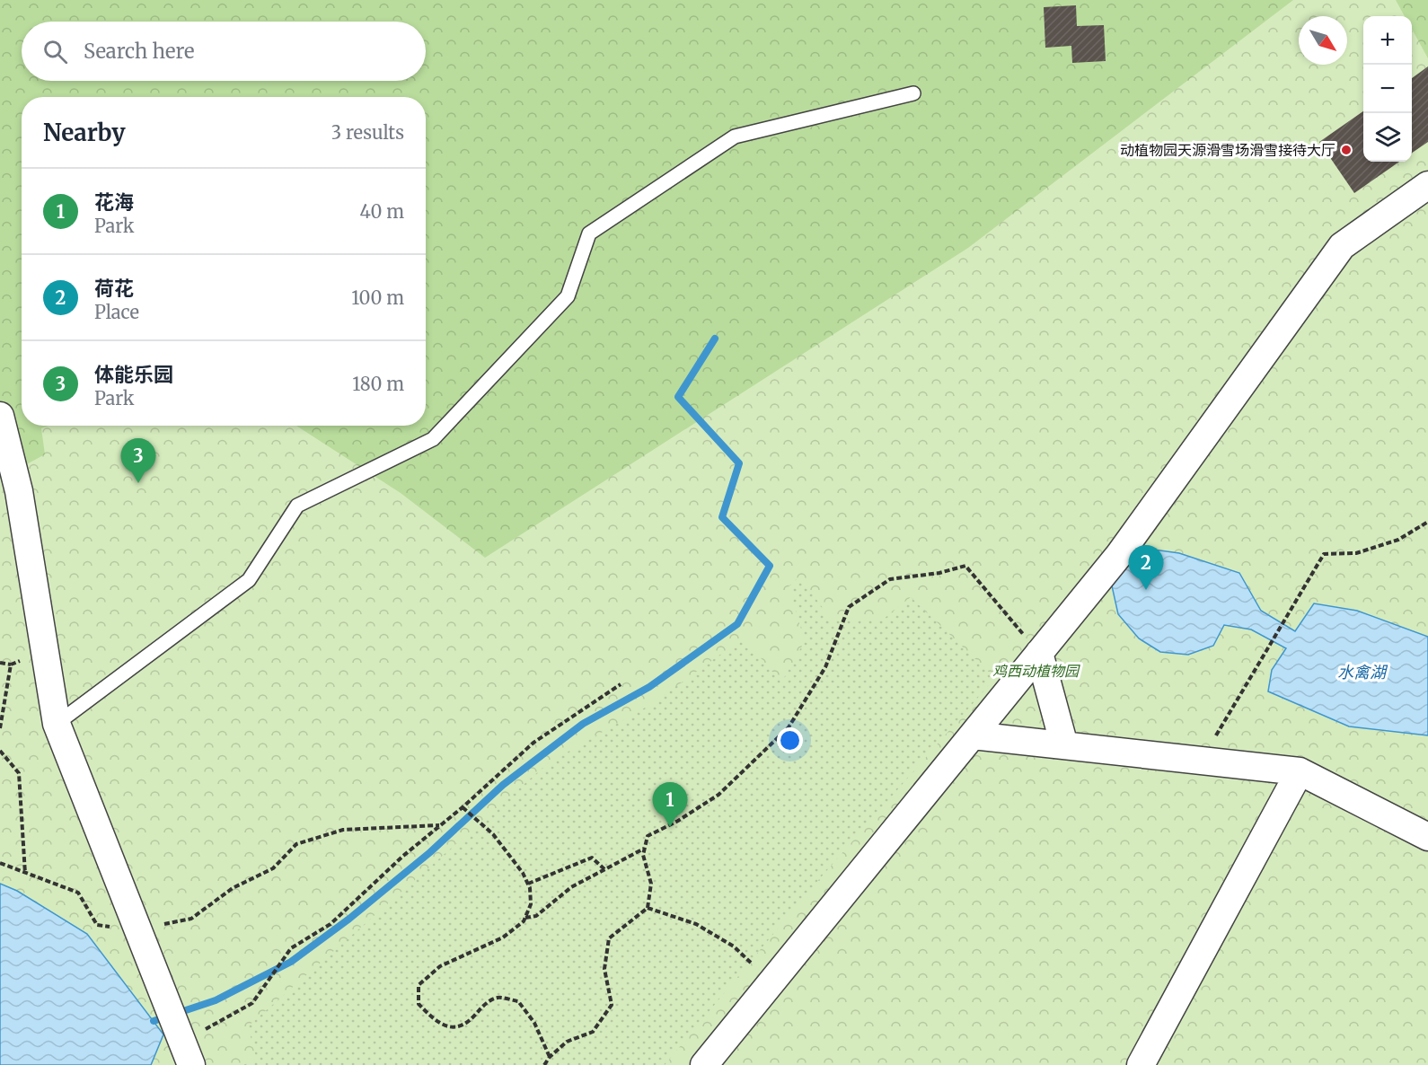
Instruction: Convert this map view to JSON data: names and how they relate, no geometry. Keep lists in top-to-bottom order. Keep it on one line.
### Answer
{"water":["水禽湖"],"parks":["鸡西动植物园"],"places":["动植物园天源滑雪场滑雪接待大厅"],"north":"bottom right","page":{"map_buttons":["+","−"],"search":"Search here","heading":["Nearby","3 results"],"list":[{"mark":"1","name":"花海","note":"Park","value":"40 m"},{"mark":"2","name":"荷花","note":"Place","value":"100 m"},{"mark":"3","name":"体能乐园","note":"Park","value":"180 m"}],"pins":["3","2","1"]}}
